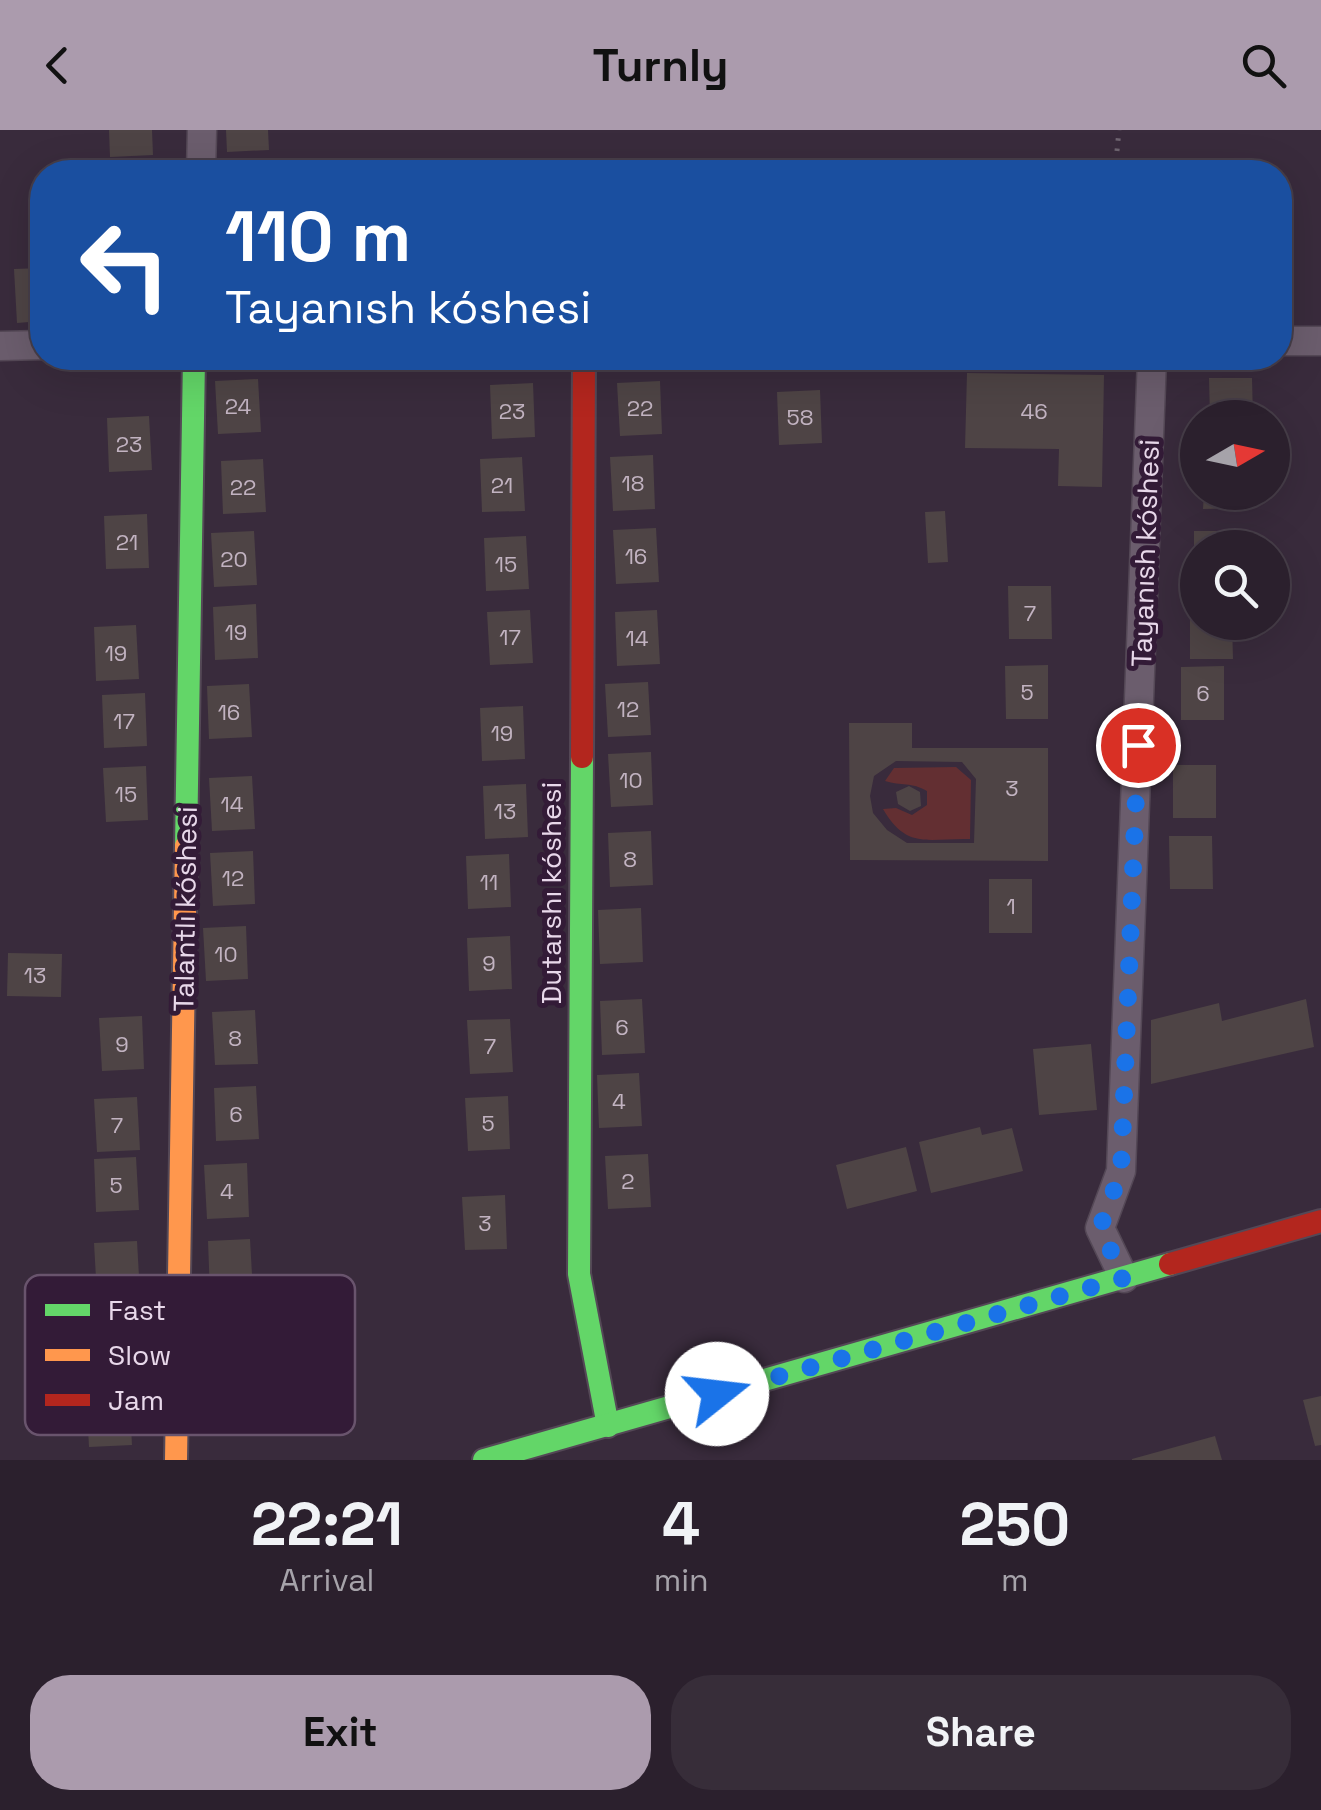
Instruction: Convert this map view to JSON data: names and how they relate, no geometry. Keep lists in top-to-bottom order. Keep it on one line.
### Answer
{"streets":{"street":["Tayanısh kóshesi","Dutarshı kóshesi","Talantlı kóshesi"]},"house_numbers":["24","22","23","46","58","23","18","21","22","21","16","20","15","7","19","17","14","19","5","6","12","16","17","19","10","3","15","14","13","8","12","11","1","10","9","13","6","8","9","7","4","6","5","7","2","5","4","3"],"legend":["Fast","Slow","Jam"],"north":"right","page":{"header":"Turnly","turn":["110 m","Tayanısh kóshesi"],"eta":["22:21","Arrival","4","min","250","m"],"buttons":["Exit","Share"]}}
